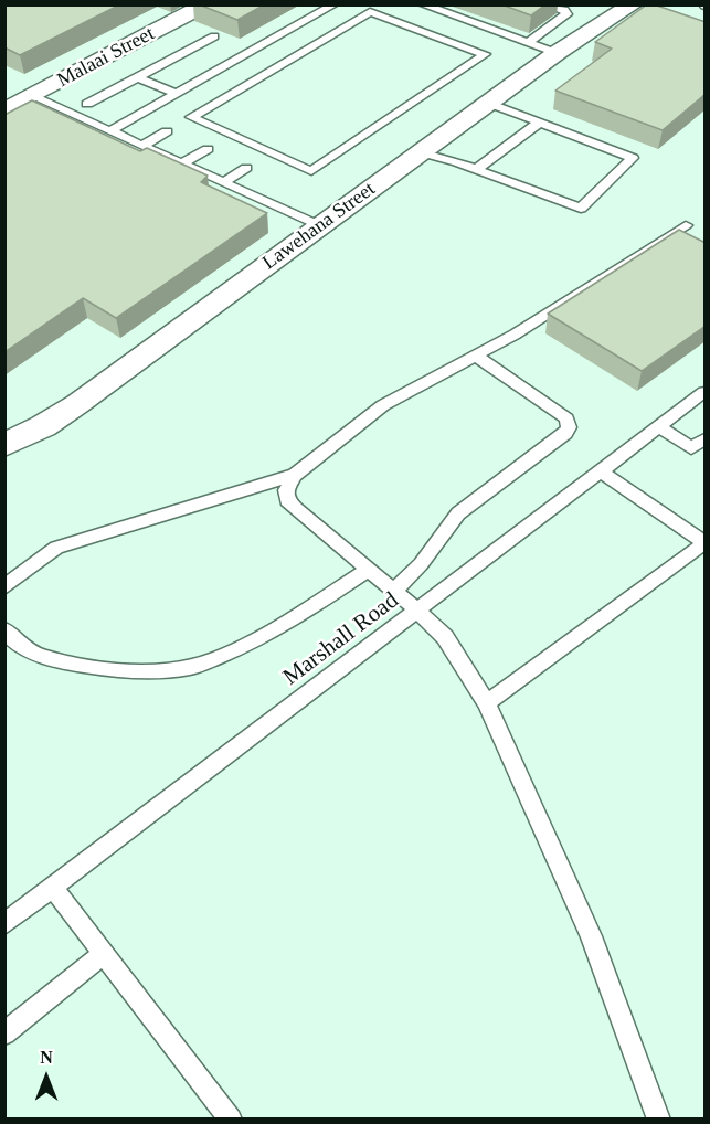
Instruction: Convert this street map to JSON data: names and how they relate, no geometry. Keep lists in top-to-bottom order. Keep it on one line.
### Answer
{"streets":{"street":["Malaai Street","Lawehana Street"],"lane":["Marshall Road"]},"north":"top"}
